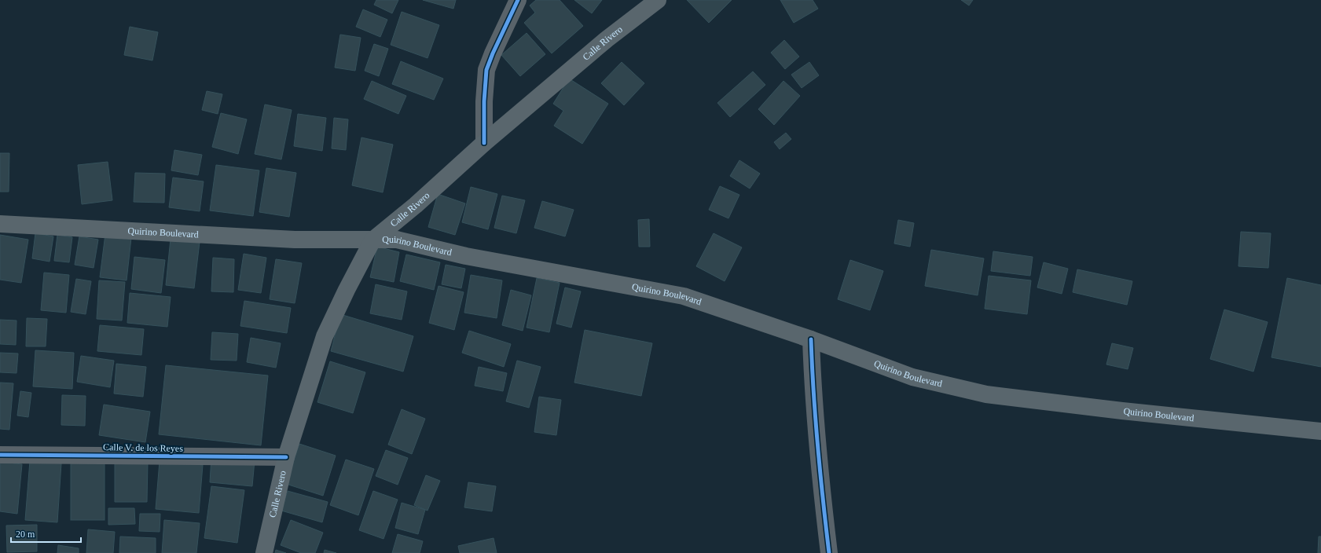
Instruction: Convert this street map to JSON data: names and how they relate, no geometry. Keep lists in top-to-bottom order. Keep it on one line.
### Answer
{"streets":{"main road":["Calle Rivero","Quirino Boulevard"],"street":["Calle V. de los Reyes"]},"crossings":[["Calle Rivero","Quirino Boulevard"],["Calle Rivero","Calle V. de los Reyes"]],"scale_bar":"20 m"}
